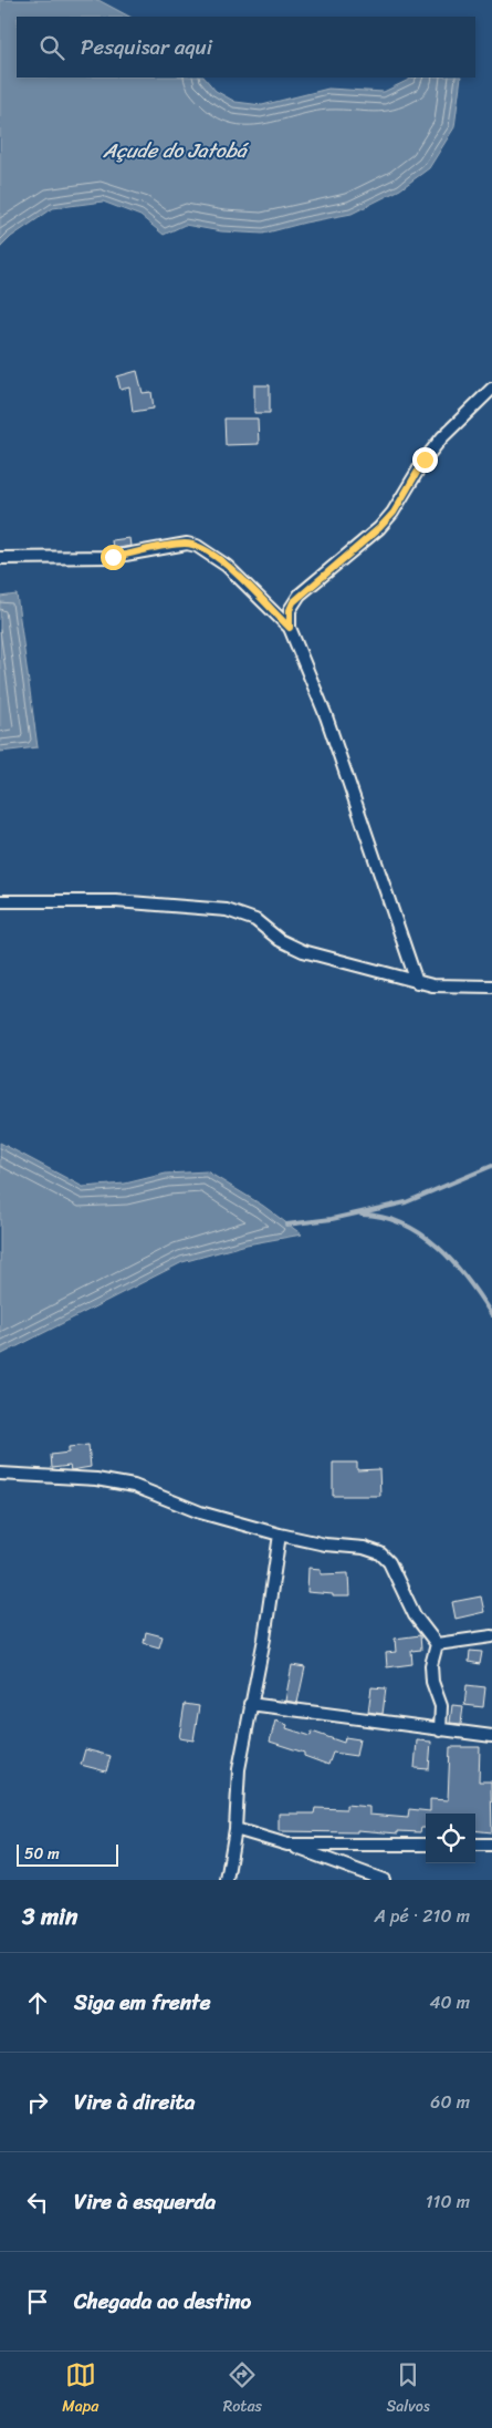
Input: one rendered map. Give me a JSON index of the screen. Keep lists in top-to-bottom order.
{
  "water": ["Açude do Jatobá"],
  "scale_bar": "50 m",
  "page": {
    "search": "Pesquisar aqui",
    "scale": "50 m",
    "heading": ["3 min", "A pé · 210 m"],
    "list": [
      ["Siga em frente", "40 m"],
      ["Vire à direita", "60 m"],
      ["Vire à esquerda", "110 m"],
      "Chegada ao destino"
    ],
    "nav": ["Mapa", "Rotas", "Salvos"]
  }
}
